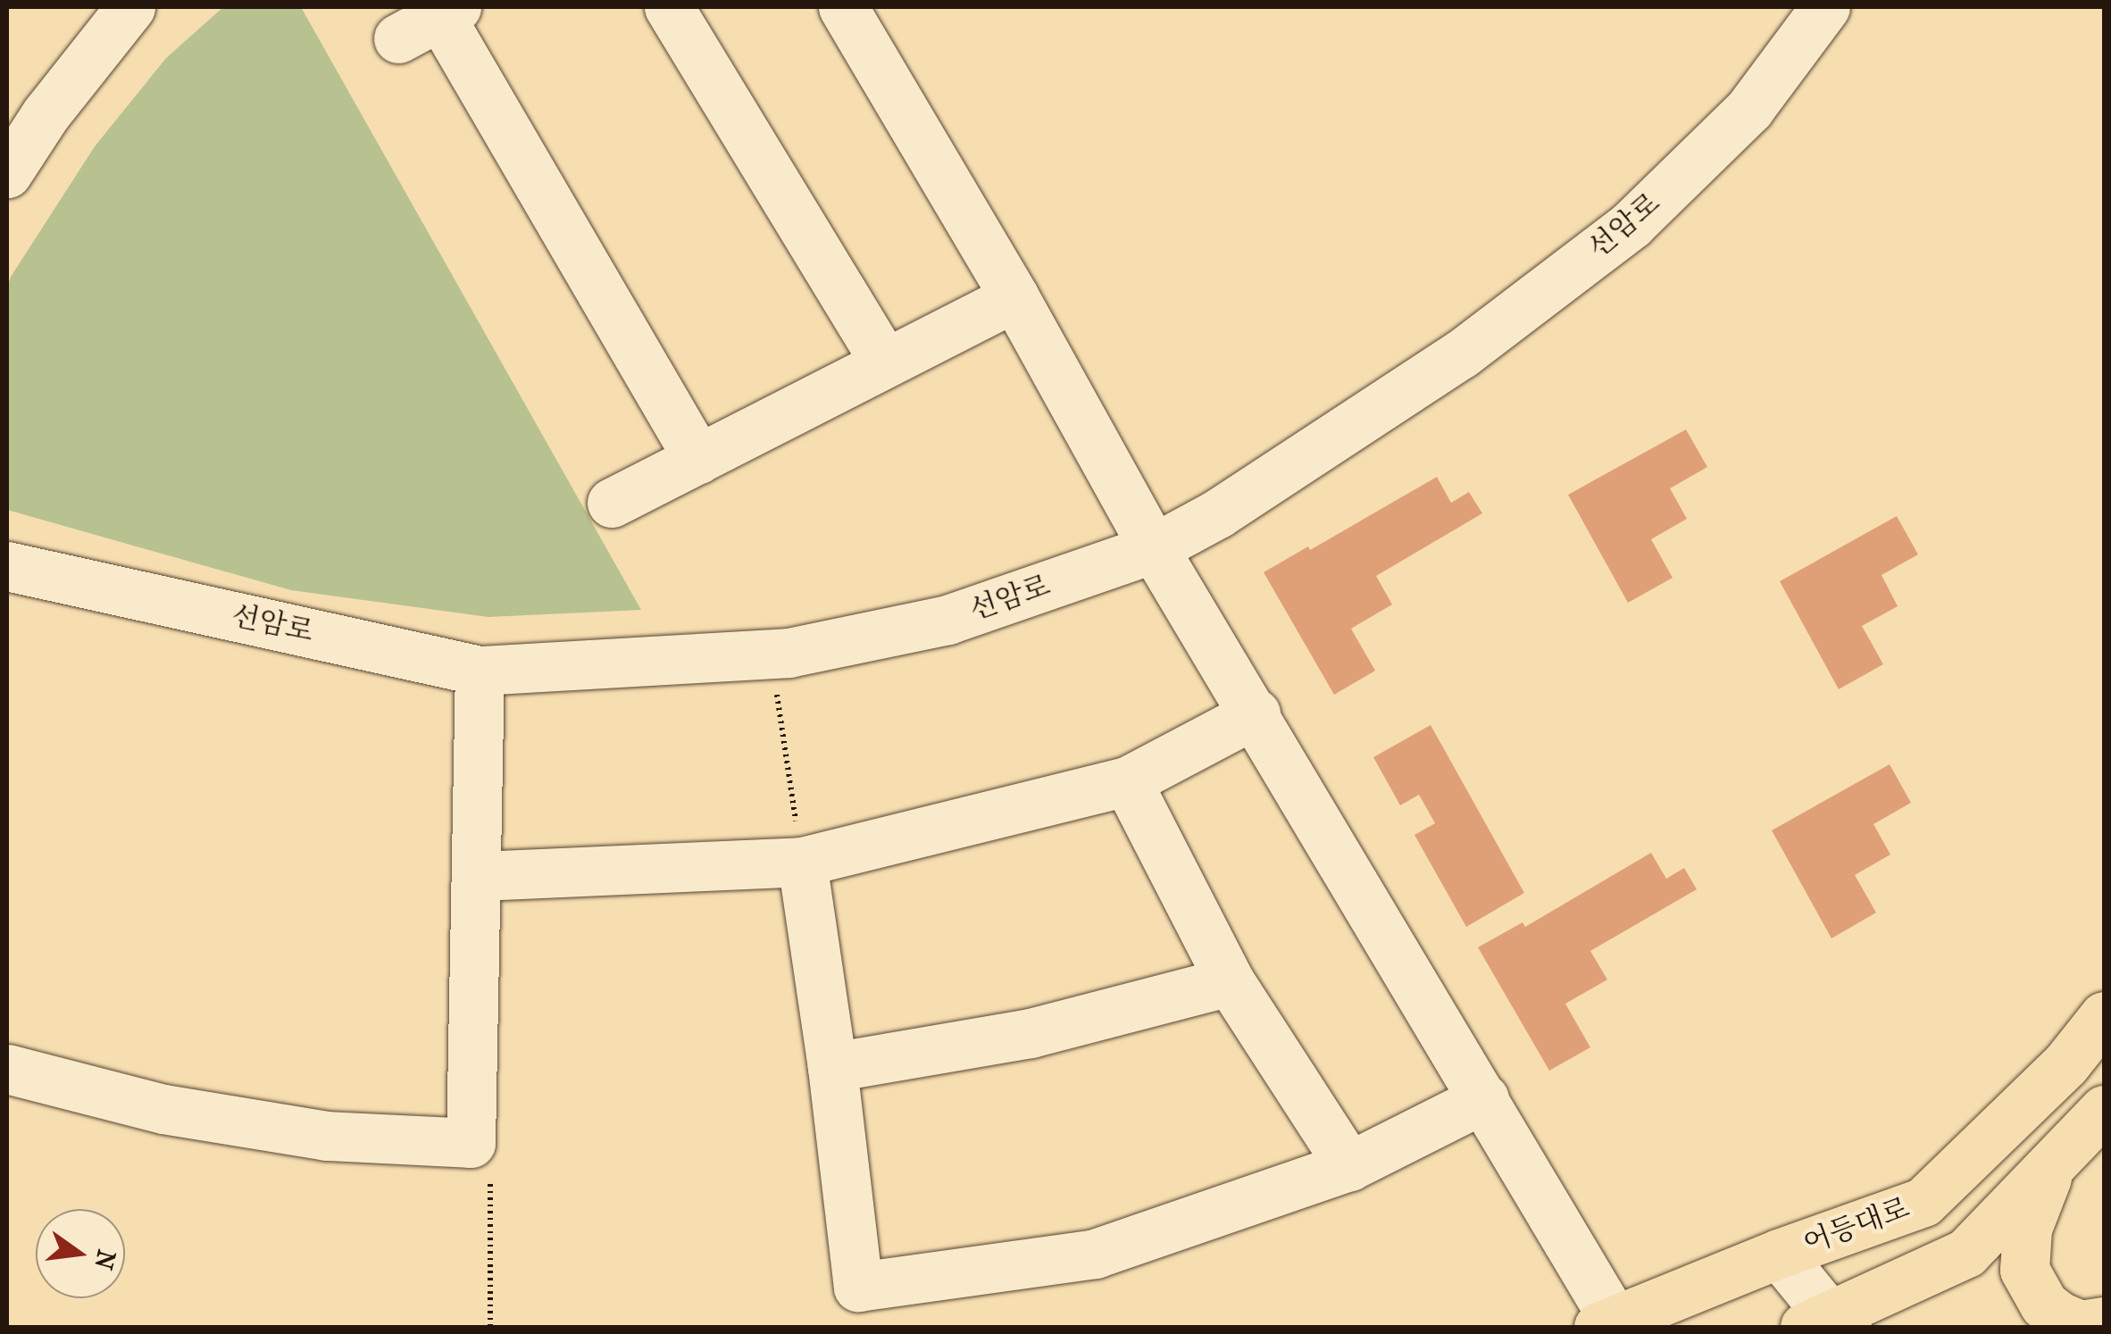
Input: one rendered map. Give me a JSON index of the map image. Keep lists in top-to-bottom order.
{
  "streets": {
    "main road": ["어등대로"],
    "street": ["선암로"]
  },
  "north": "right"
}
